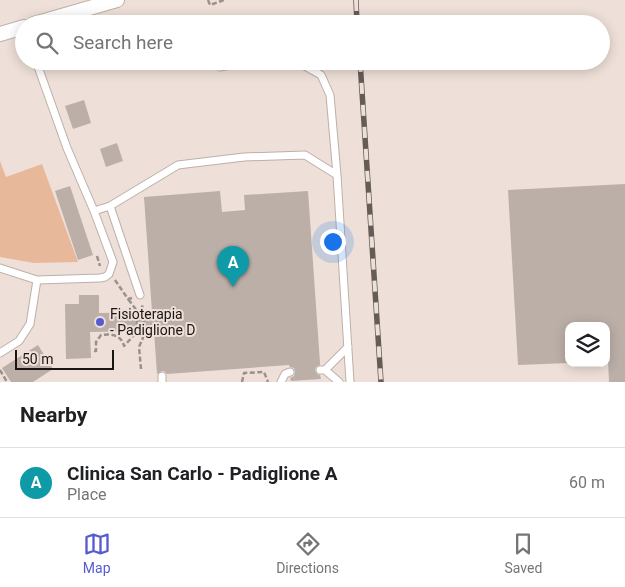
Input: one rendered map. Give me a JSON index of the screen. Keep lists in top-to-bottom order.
{
  "places": ["Fisioterapia - Padiglione D"],
  "scale_bar": "50 m",
  "page": {
    "search": "Search here",
    "pins": "A",
    "scale": "50 m",
    "heading": "Nearby",
    "list": [
      {
        "mark": "A",
        "name": "Clinica San Carlo - Padiglione A",
        "note": "Place",
        "value": "60 m"
      }
    ],
    "nav": ["Map", "Directions", "Saved"]
  }
}
